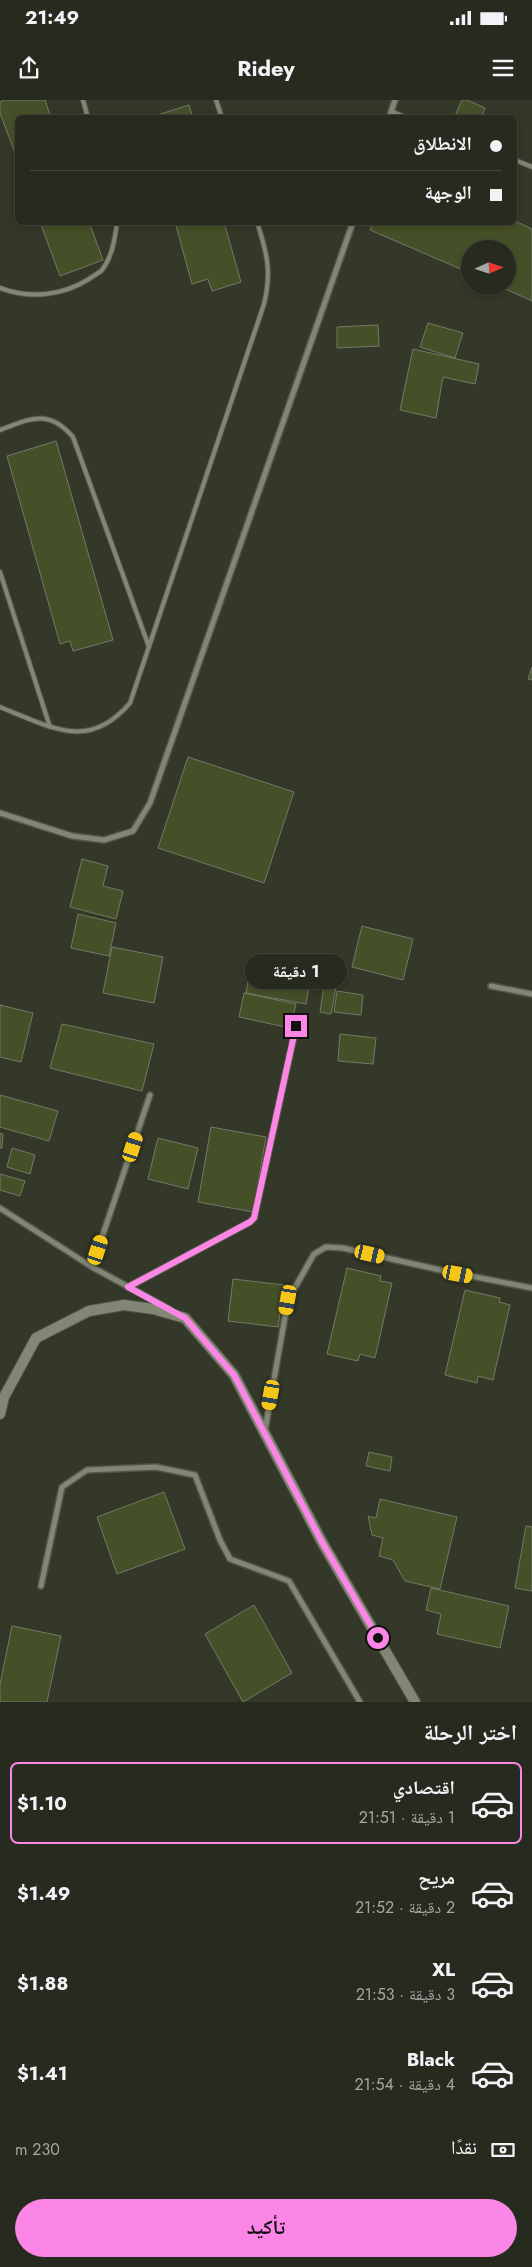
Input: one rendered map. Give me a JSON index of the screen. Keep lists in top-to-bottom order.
{
  "north": "right",
  "page": {
    "status": "21:49",
    "header": "Ridey",
    "banner": ["الانطلاق", "الوجهة"],
    "bubble": "1 دقيقة",
    "heading": "اختر الرحلة",
    "list": [
      {
        "name": "اقتصادي",
        "note": "1 دقيقة · 21:51",
        "value": "$1.10"
      },
      {
        "name": "مريح",
        "note": "2 دقيقة · 21:52",
        "value": "$1.49"
      },
      {
        "name": "XL",
        "note": "3 دقيقة · 21:53",
        "value": "$1.88"
      },
      {
        "name": "Black",
        "note": "4 دقيقة · 21:54",
        "value": "$1.41"
      }
    ],
    "pay": ["نقدًا", "230 m"],
    "buttons": "تأكيد"
  }
}
